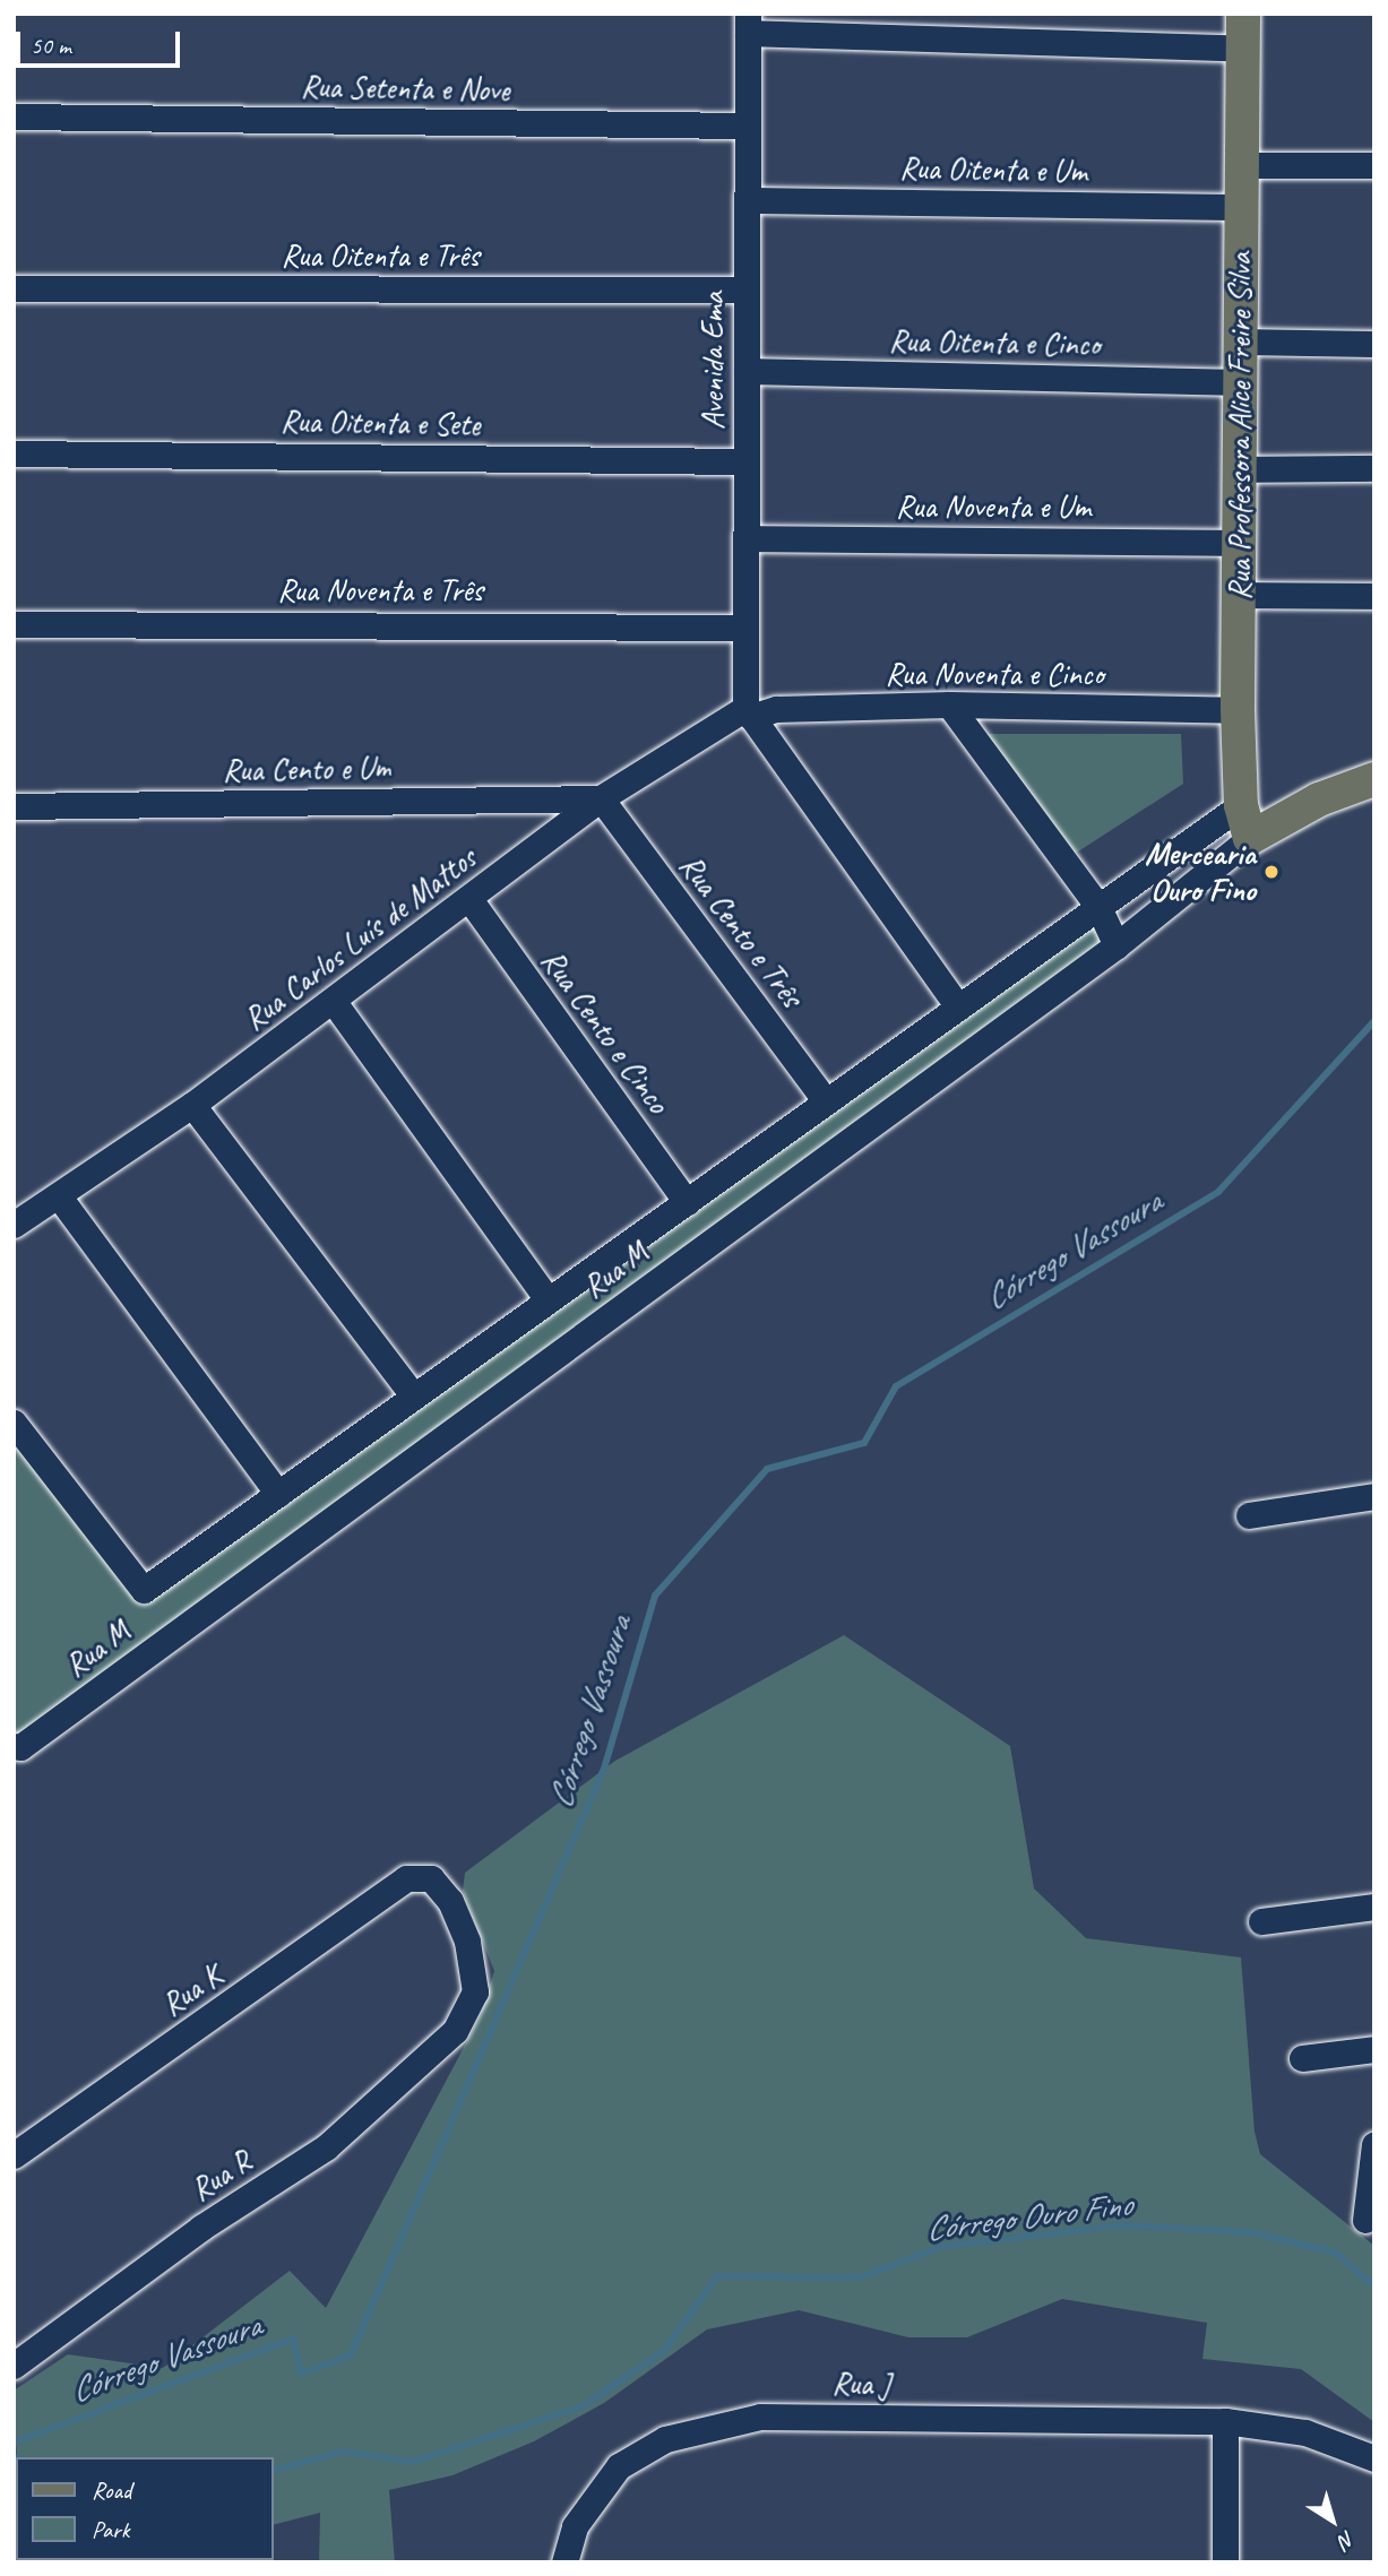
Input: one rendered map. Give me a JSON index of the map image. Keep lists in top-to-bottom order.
{
  "streets": {
    "main road": ["Rua Professora Alice Freire Silva"],
    "street": [
      "Rua Setenta e Nove",
      "Rua Oitenta e Um",
      "Rua Oitenta e Três",
      "Rua Oitenta e Cinco",
      "Avenida Ema",
      "Rua Oitenta e Sete",
      "Rua Noventa e Um",
      "Rua Noventa e Três",
      "Rua Noventa e Cinco",
      "Rua Cento e Um",
      "Rua Cento e Três",
      "Rua Carlos Luís de Mattos",
      "Rua Cento e Cinco",
      "Rua M",
      "Rua K",
      "Rua R",
      "Rua J"
    ]
  },
  "crossings": [
    ["Rua Setenta e Nove", "Avenida Ema"],
    ["Rua Oitenta e Um", "Avenida Ema"],
    ["Rua Oitenta e Um", "Rua Professora Alice Freire Silva"],
    ["Rua Oitenta e Três", "Avenida Ema"],
    ["Rua Oitenta e Cinco", "Avenida Ema"],
    ["Rua Oitenta e Cinco", "Rua Professora Alice Freire Silva"],
    ["Avenida Ema", "Rua Oitenta e Sete"],
    ["Avenida Ema", "Rua Noventa e Um"],
    ["Avenida Ema", "Rua Noventa e Três"],
    ["Avenida Ema", "Rua Noventa e Cinco"],
    ["Avenida Ema", "Rua Carlos Luís de Mattos"],
    ["Rua Professora Alice Freire Silva", "Rua Noventa e Um"],
    ["Rua Professora Alice Freire Silva", "Rua Noventa e Cinco"],
    ["Rua Professora Alice Freire Silva", "Rua M"],
    ["Rua Noventa e Cinco", "Rua Carlos Luís de Mattos"],
    ["Rua Cento e Um", "Rua Cento e Três"],
    ["Rua Cento e Um", "Rua Carlos Luís de Mattos"],
    ["Rua Cento e Três", "Rua Carlos Luís de Mattos"],
    ["Rua Cento e Três", "Rua M"],
    ["Rua Carlos Luís de Mattos", "Rua Cento e Cinco"],
    ["Rua Cento e Cinco", "Rua M"],
    ["Rua K", "Rua R"]
  ],
  "water": ["Córrego Vassoura", "Córrego Ouro Fino"],
  "places": ["Mercearia Ouro Fino"],
  "legend": ["Road", "Park"],
  "scale_bar": "50 m",
  "north": "bottom right"
}
